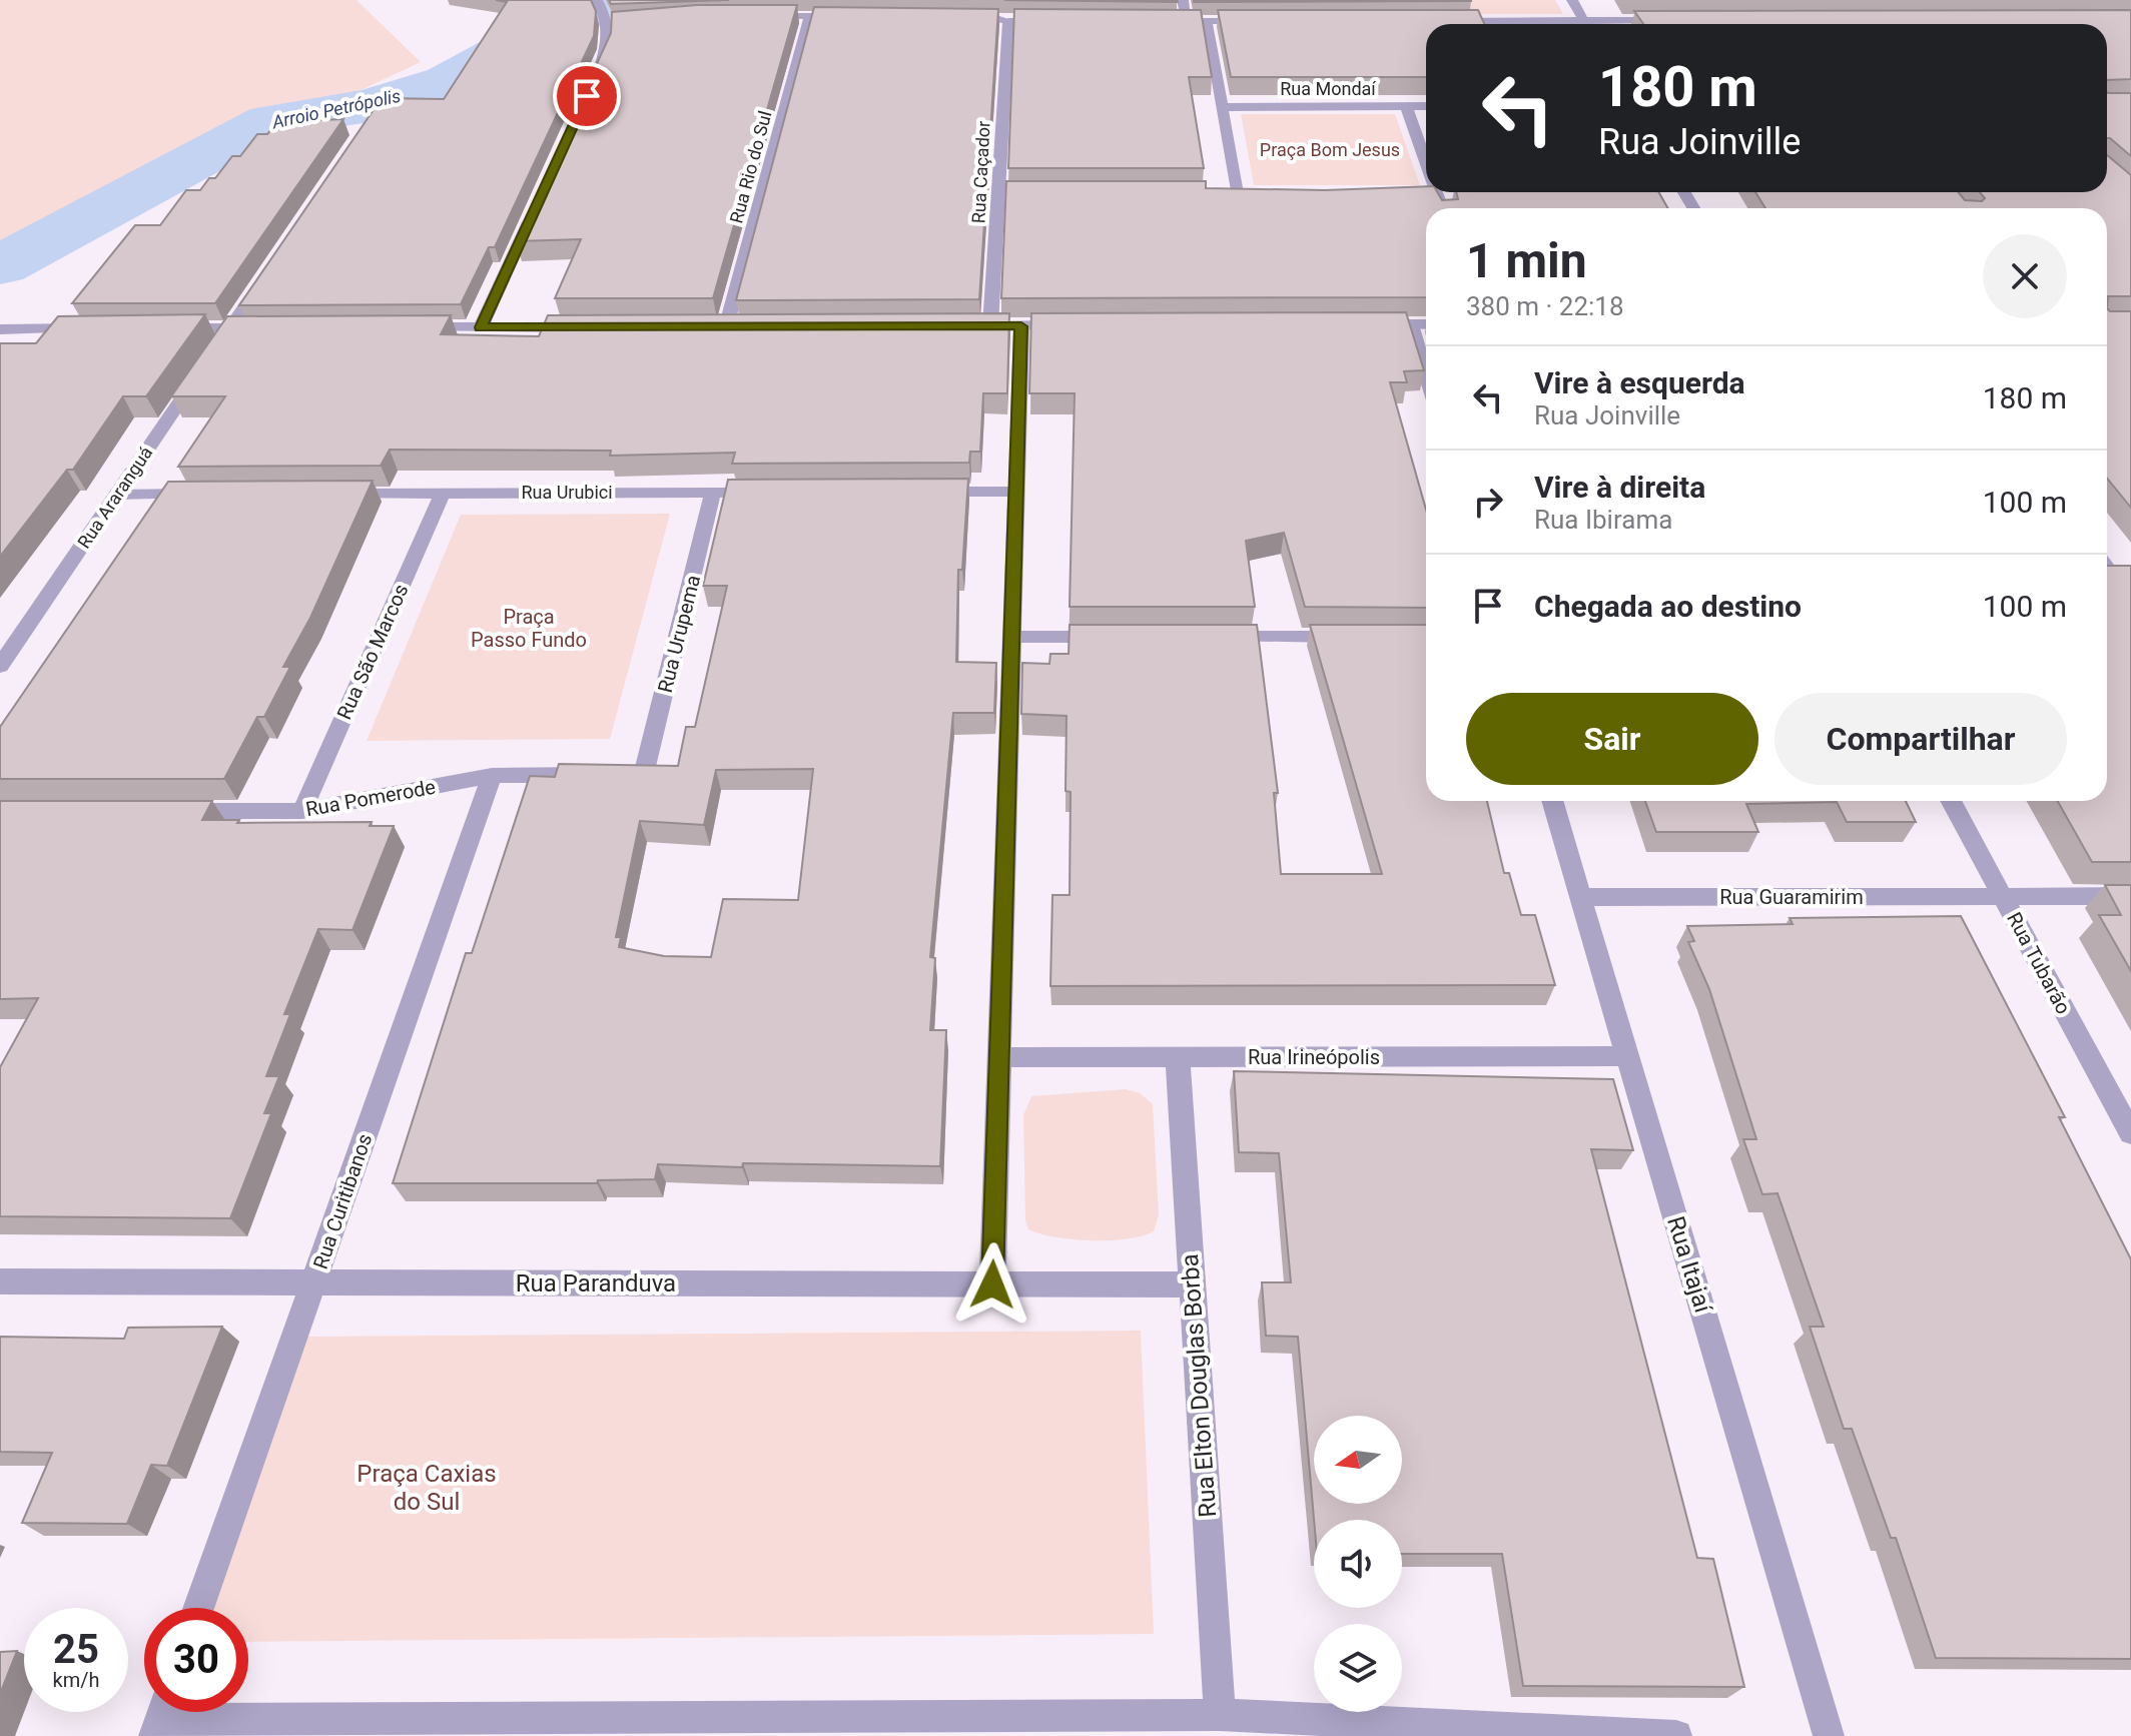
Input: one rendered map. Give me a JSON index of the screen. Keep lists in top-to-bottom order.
{
  "streets": {
    "street": [
      "Rua Mondaí",
      "Rua Rio do Sul",
      "Rua Caçador",
      "Rua Urubici",
      "Rua Araranguá",
      "Rua Urupema",
      "Rua São Marcos",
      "Rua Pomerode",
      "Rua Guaramirim",
      "Rua Tubarão",
      "Rua Irineópolis",
      "Rua Curitibanos",
      "Rua Itajaí",
      "Rua Paranduva",
      "Rua Elton Douglas Borba"
    ]
  },
  "crossings": [
    ["Rua Urubici", "Rua Urupema"],
    ["Rua Urubici", "Rua São Marcos"],
    ["Rua Urupema", "Rua Pomerode"],
    ["Rua São Marcos", "Rua Pomerode"],
    ["Rua Pomerode", "Rua Curitibanos"],
    ["Rua Guaramirim", "Rua Tubarão"],
    ["Rua Guaramirim", "Rua Itajaí"],
    ["Rua Irineópolis", "Rua Itajaí"],
    ["Rua Irineópolis", "Rua Elton Douglas Borba"],
    ["Rua Curitibanos", "Rua Paranduva"],
    ["Rua Paranduva", "Rua Elton Douglas Borba"]
  ],
  "water": ["Arroio Petrópolis"],
  "parks": ["Praça Bom Jesus", "Praça Passo Fundo", "Praça Caxias do Sul"],
  "north": "left",
  "page": {
    "turn": ["180 m", "Rua Joinville"],
    "heading": ["1 min", "380 m · 22:18"],
    "list": [
      {
        "name": "Vire à esquerda",
        "note": "Rua Joinville",
        "value": "180 m"
      },
      {
        "name": "Vire à direita",
        "note": "Rua Ibirama",
        "value": "100 m"
      },
      {
        "name": "Chegada ao destino",
        "value": "100 m"
      }
    ],
    "buttons": ["Sair", "Compartilhar"],
    "speed": "25 km/h",
    "limit": "30"
  }
}
